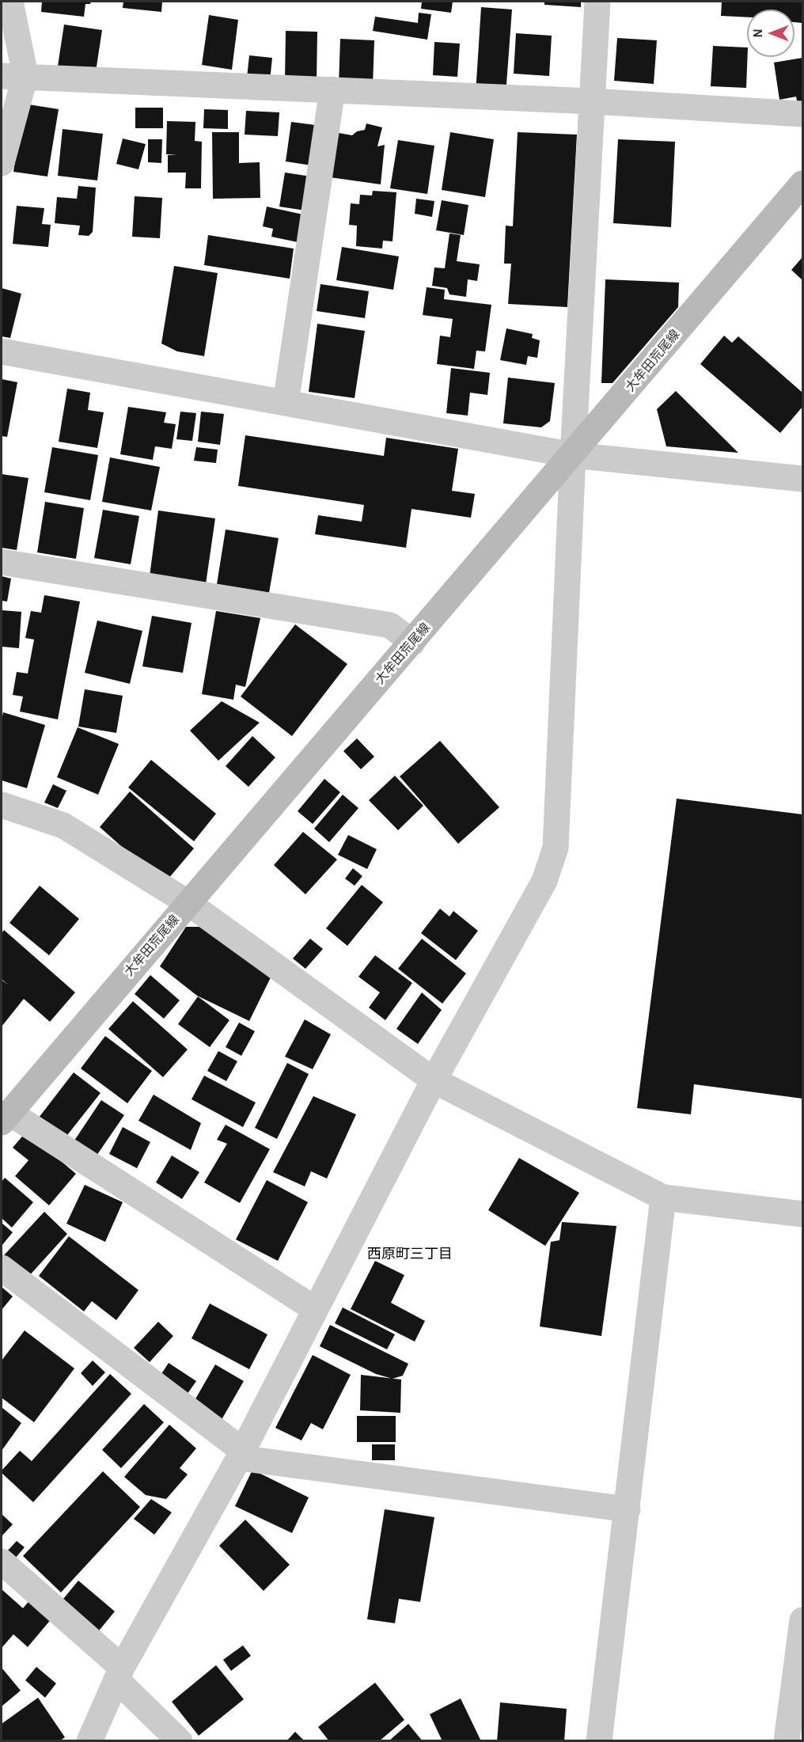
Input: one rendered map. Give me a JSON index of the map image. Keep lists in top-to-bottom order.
{
  "streets": {
    "main road": ["大牟田荒尾線"]
  },
  "districts": ["西原町三丁目"],
  "north": "left"
}
